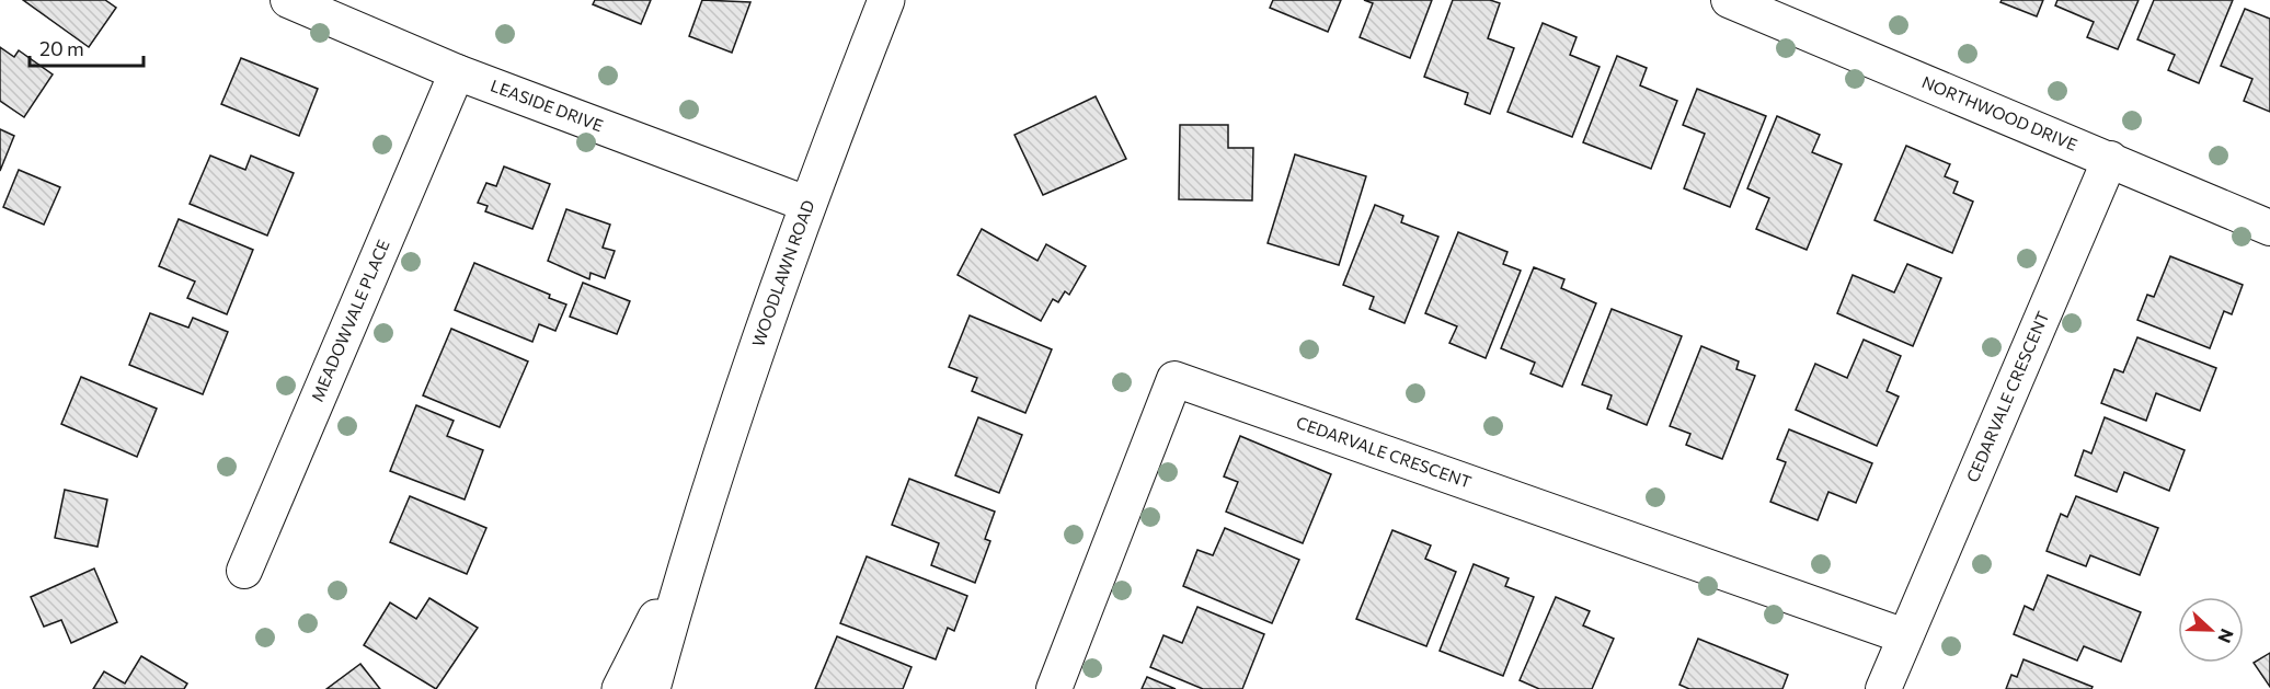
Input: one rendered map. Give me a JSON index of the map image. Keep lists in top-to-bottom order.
{
  "streets": {
    "main road": ["WOODLAWN ROAD"],
    "street": [
      "LEASIDE DRIVE",
      "NORTHWOOD DRIVE",
      "MEADOWVALE PLACE",
      "CEDARVALE CRESCENT"
    ]
  },
  "crossings": [
    ["LEASIDE DRIVE", "WOODLAWN ROAD"],
    ["LEASIDE DRIVE", "MEADOWVALE PLACE"],
    ["NORTHWOOD DRIVE", "CEDARVALE CRESCENT"]
  ],
  "scale_bar": "20 m",
  "north": "right"
}
